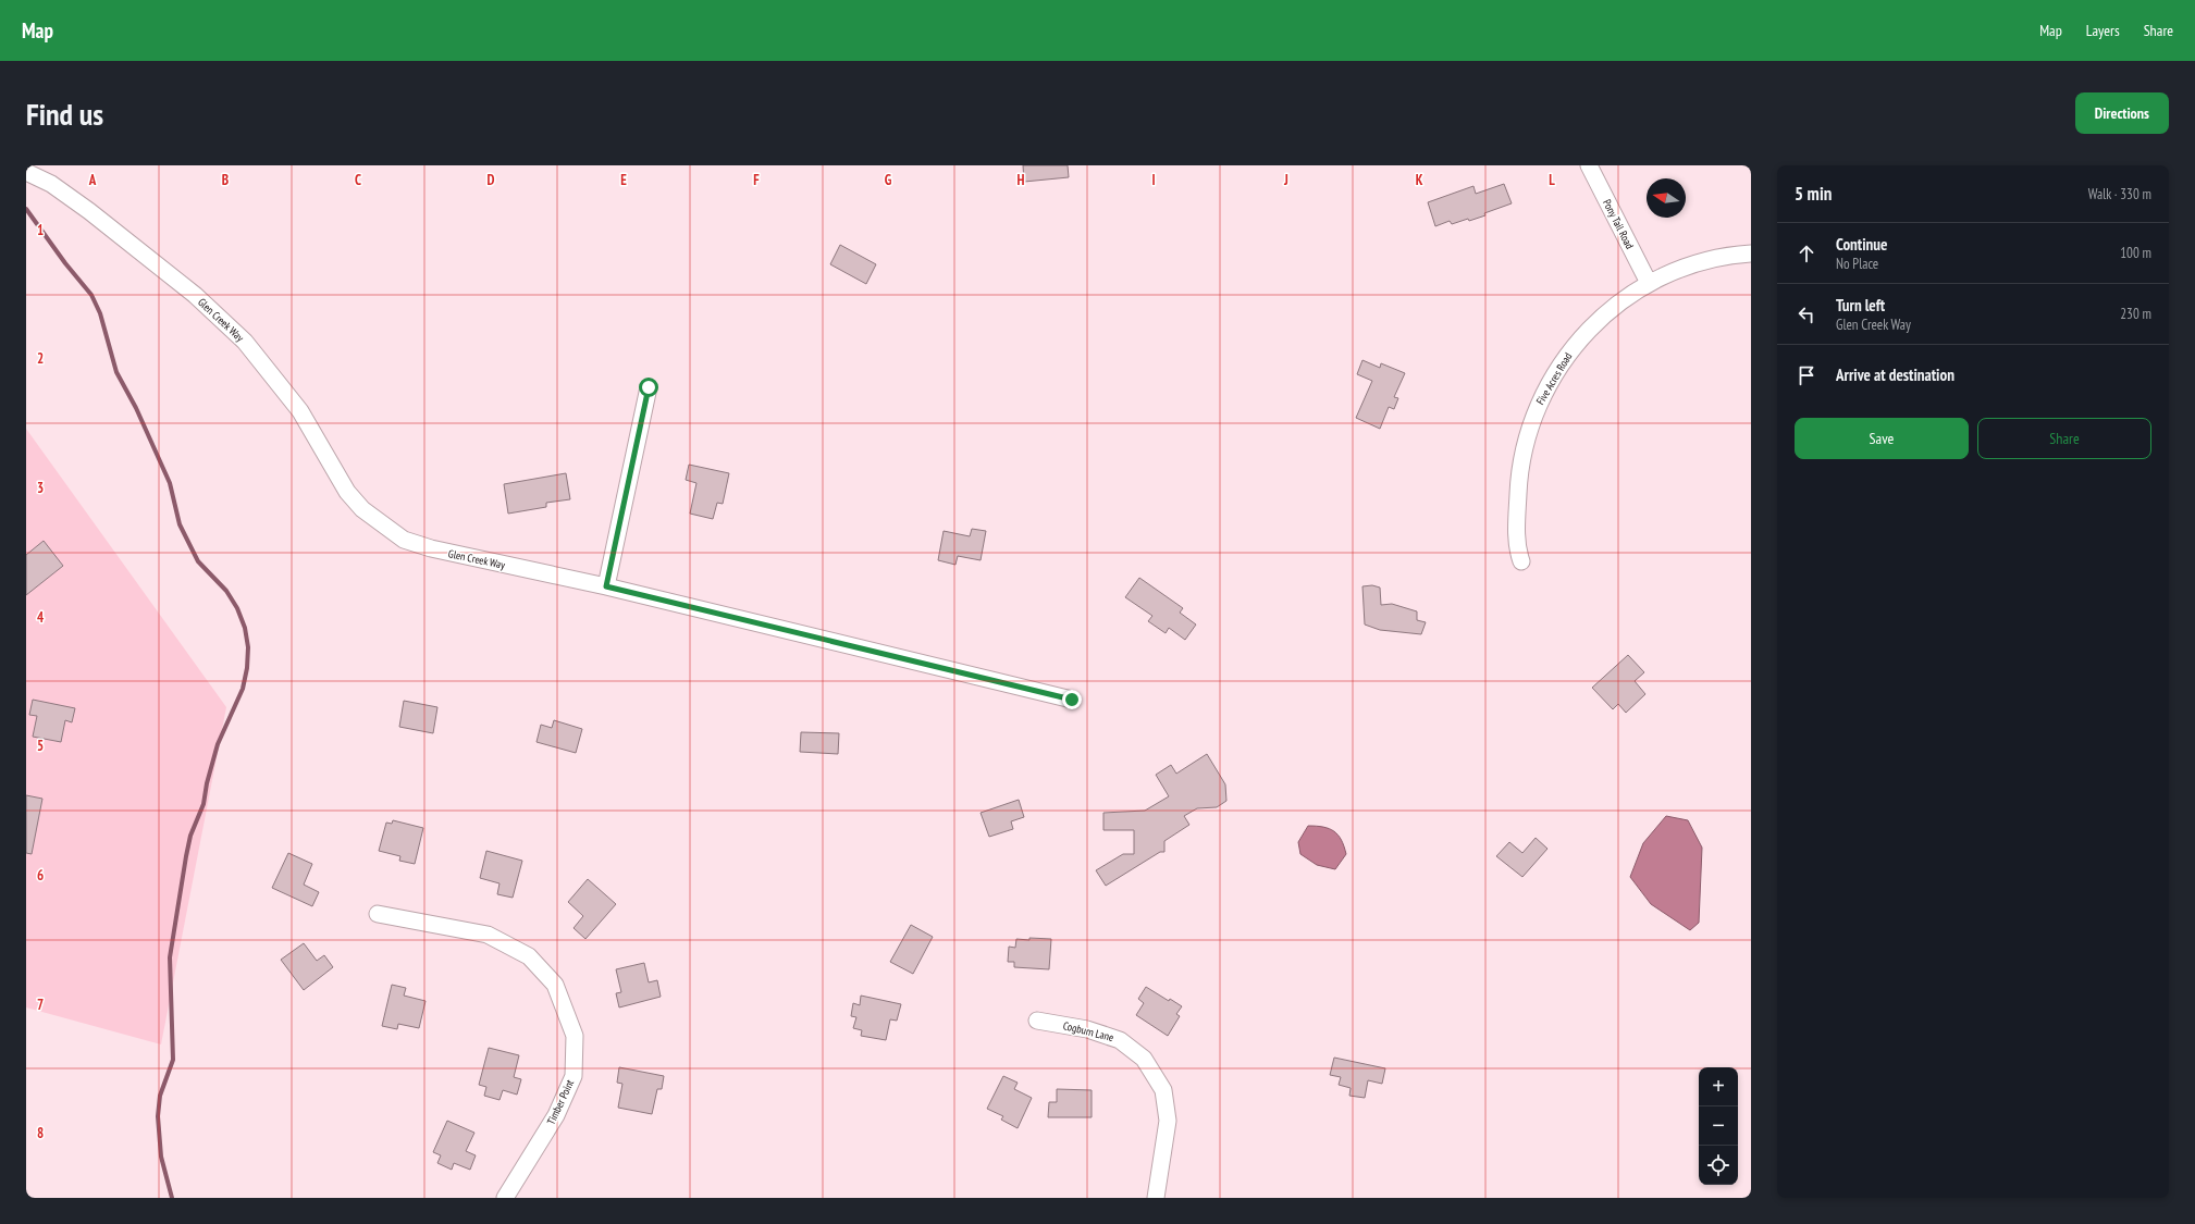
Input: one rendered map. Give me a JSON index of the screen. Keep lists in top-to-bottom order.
{
  "streets": {
    "street": [
      "Pony Tail Road",
      "Glen Creek Way",
      "Five Acres Road",
      "Cogburn Lane",
      "Timber Point"
    ]
  },
  "crossings": [
    ["Pony Tail Road", "Five Acres Road"]
  ],
  "north": "left",
  "page": {
    "header": "Map",
    "nav": ["Map", "Layers", "Share"],
    "buttons": [
      "Directions",
      ["Save", "Share"]
    ],
    "title": "Find us",
    "heading": ["5 min", "Walk · 330 m"],
    "list": [
      ["Continue", "No Place", "100 m"],
      ["Turn left", "Glen Creek Way", "230 m"],
      "Arrive at destination"
    ],
    "map_buttons": ["+", "−"]
  },
  "grid": {
    "columns": [
      "A",
      "B",
      "C",
      "D",
      "E",
      "F",
      "G",
      "H",
      "I",
      "J",
      "K",
      "L"
    ],
    "rows": [
      "1",
      "2",
      "3",
      "4",
      "5",
      "6",
      "7",
      "8"
    ]
  }
}
